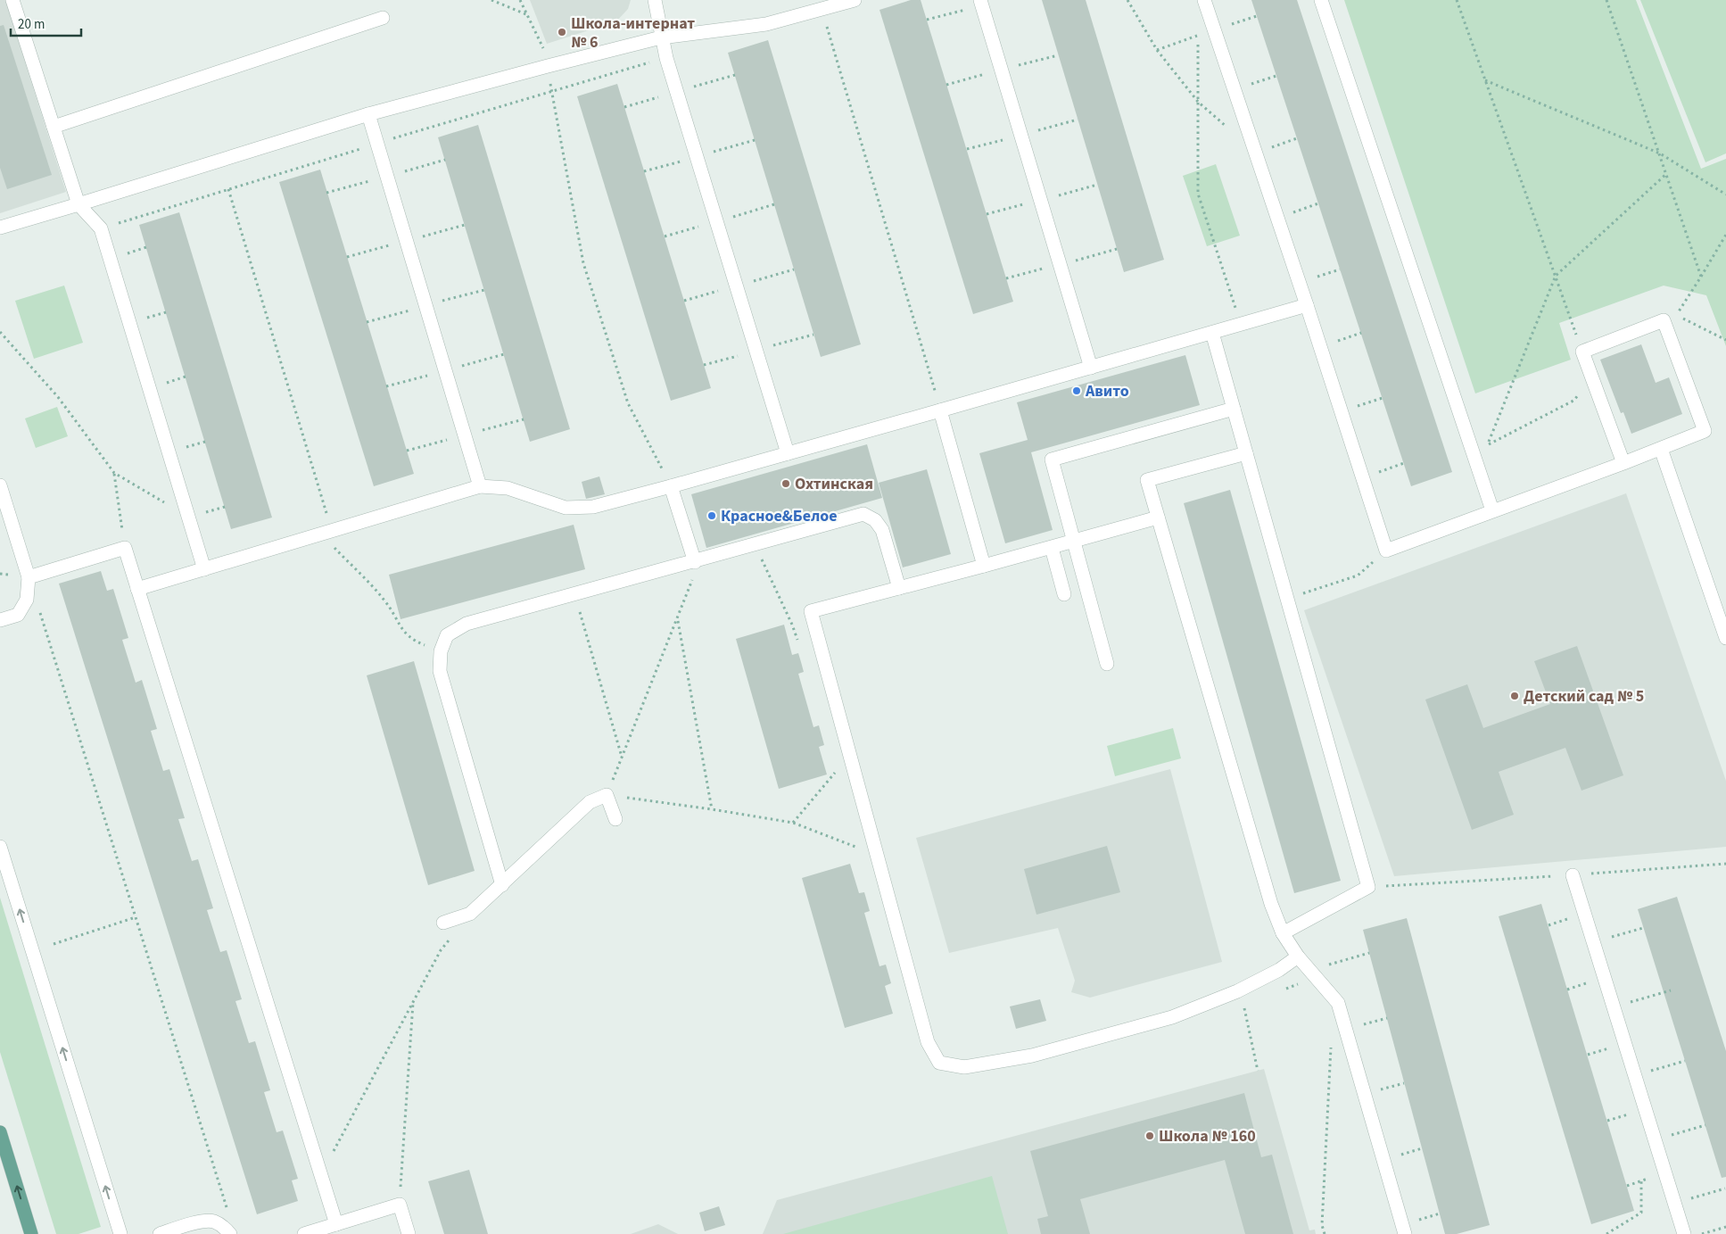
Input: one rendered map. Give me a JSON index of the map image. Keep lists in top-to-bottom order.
{
  "places": [
    "Школа-интернат № 6",
    "Авито",
    "Охтинская",
    "Красное&Белое",
    "Детский сад № 5",
    "Школа № 160"
  ],
  "scale_bar": "20 m"
}
